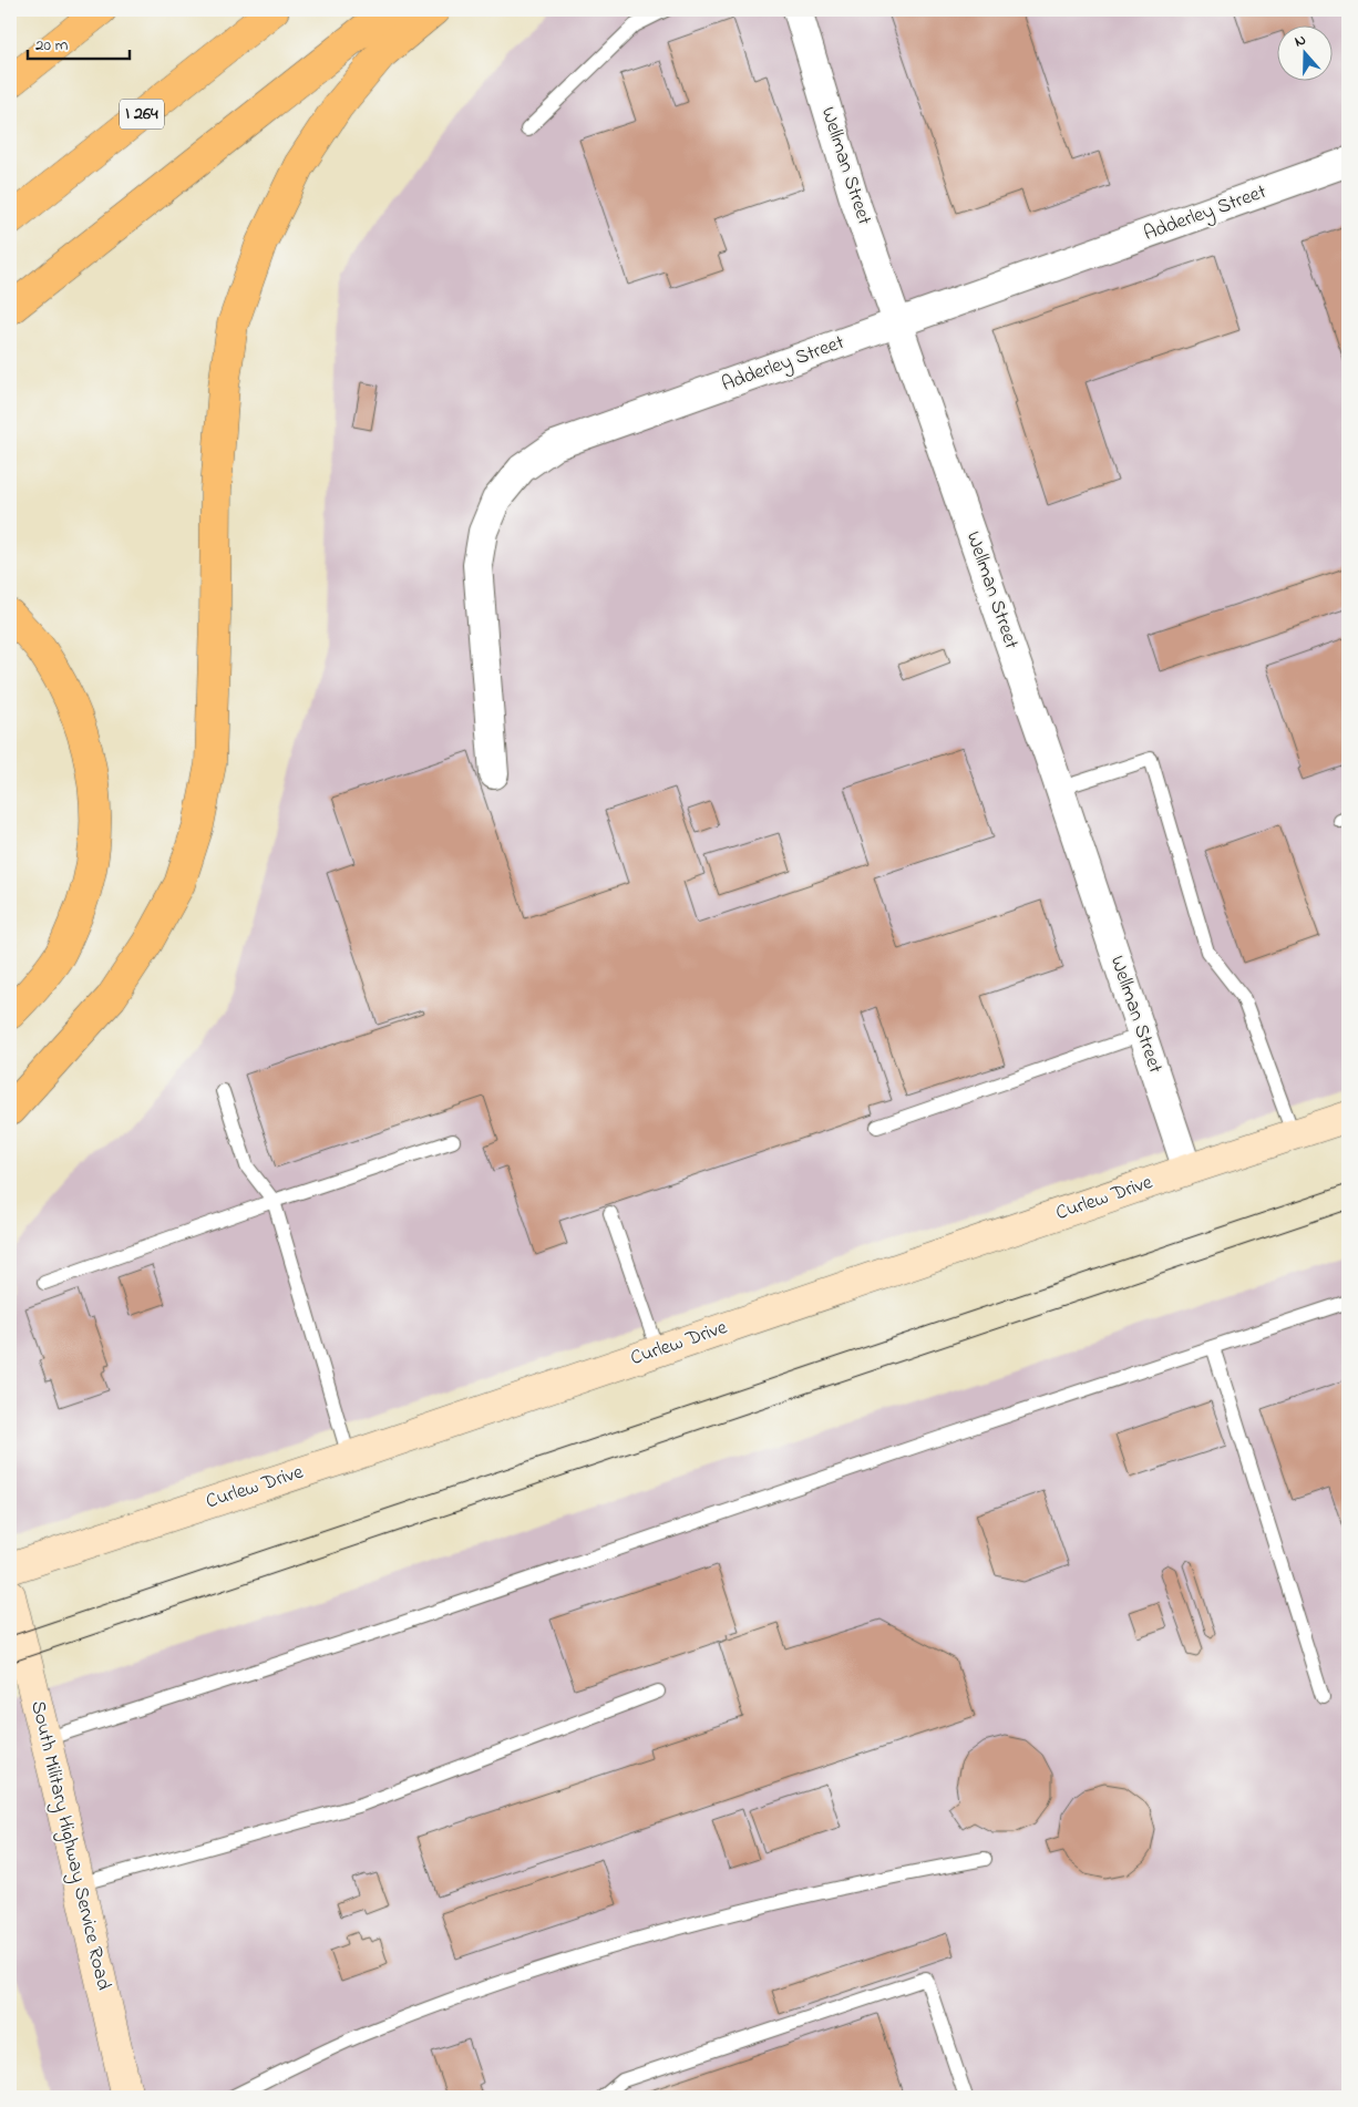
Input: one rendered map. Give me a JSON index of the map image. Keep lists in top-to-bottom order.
{
  "streets": {
    "highway": ["I 264"],
    "street": [
      "Wellman Street",
      "Adderley Street",
      "Curlew Drive",
      "South Military Highway Service Road"
    ]
  },
  "crossings": [
    ["Wellman Street", "Adderley Street"],
    ["Wellman Street", "Curlew Drive"]
  ],
  "scale_bar": "20 m",
  "north": "top"
}
